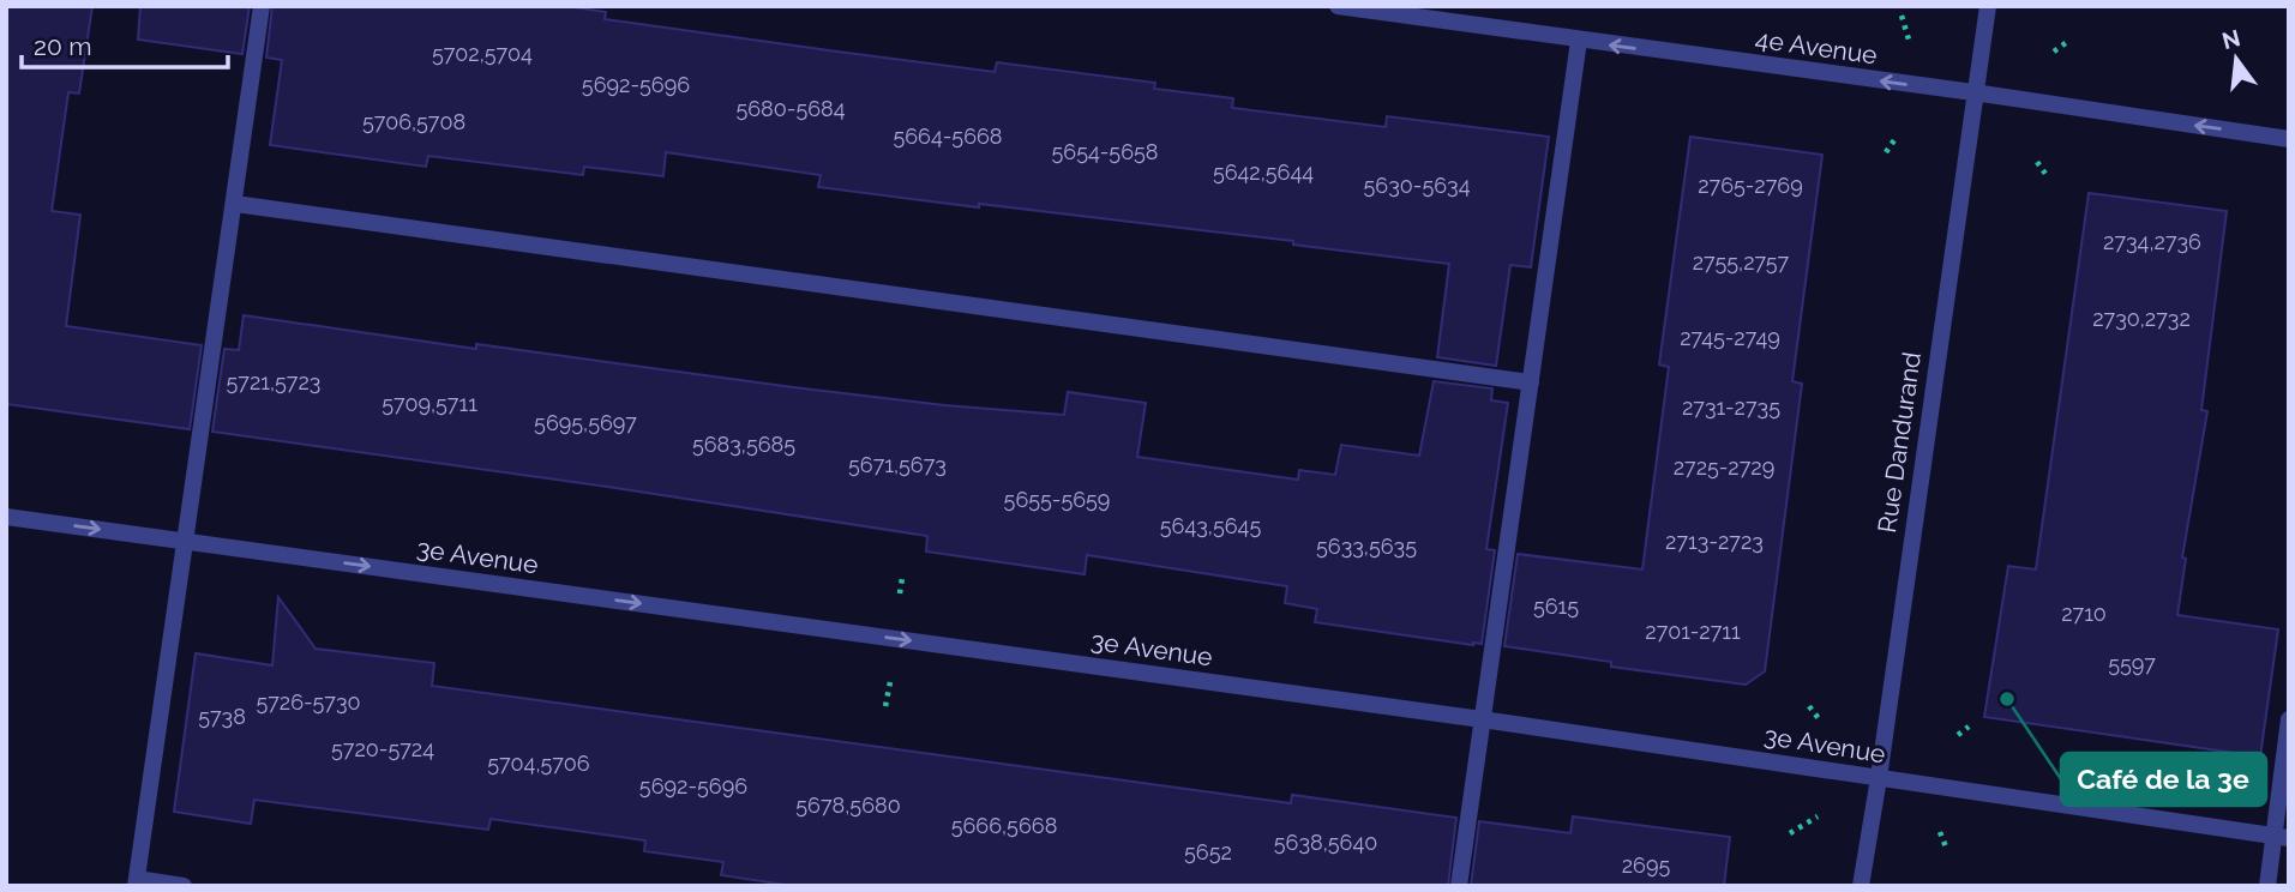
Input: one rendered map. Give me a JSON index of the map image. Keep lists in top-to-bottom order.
{
  "streets": {
    "street": ["4e Avenue", "Rue Dandurand", "3e Avenue"]
  },
  "crossings": [
    ["4e Avenue", "Rue Dandurand"],
    ["Rue Dandurand", "3e Avenue"]
  ],
  "one_way": ["4e Avenue", "3e Avenue"],
  "places": ["Café de la 3e"],
  "house_numbers": [
    "5702,5704",
    "5692-5696",
    "5680-5684",
    "5706,5708",
    "5664-5668",
    "5654-5658",
    "5642,5644",
    "5630-5634",
    "2765-2769",
    "2734,2736",
    "2755,2757",
    "2730,2732",
    "2745-2749",
    "5721,5723",
    "5709,5711",
    "2731-2735",
    "5695,5697",
    "5683,5685",
    "5671,5673",
    "2725-2729",
    "5655-5659",
    "5643,5645",
    "2713-2723",
    "5633,5635",
    "5615",
    "2710",
    "2701-2711",
    "5597",
    "5726-5730",
    "5738",
    "5720-5724",
    "5704,5706",
    "5692-5696",
    "5678,5680",
    "5666,5668",
    "5638,5640",
    "5652",
    "2695"
  ],
  "scale_bar": "20 m",
  "north": "top"
}
